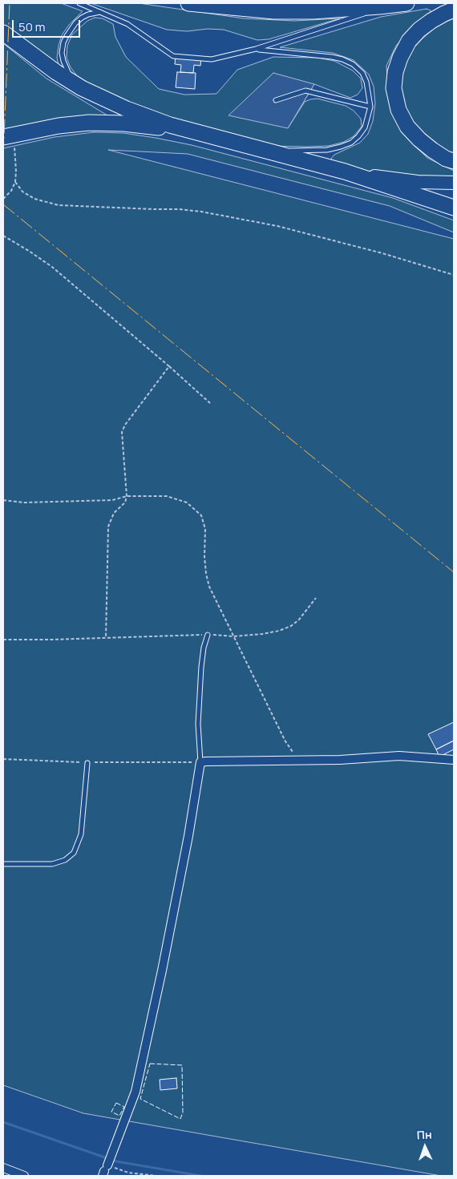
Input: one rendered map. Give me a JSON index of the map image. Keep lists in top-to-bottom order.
{
  "scale_bar": "50 m",
  "north": "top"
}
